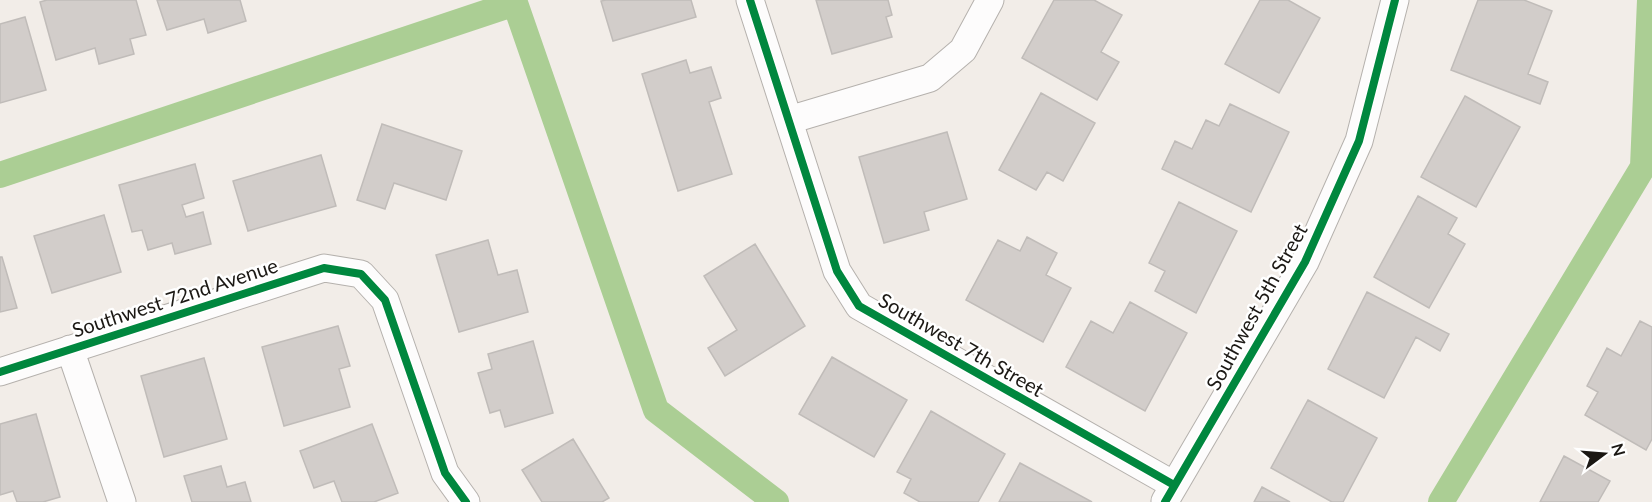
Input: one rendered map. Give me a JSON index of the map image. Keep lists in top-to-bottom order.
{
  "streets": {
    "street": ["Southwest 72nd Avenue", "Southwest 5th Street", "Southwest 7th Street"]
  },
  "crossings": [
    ["Southwest 5th Street", "Southwest 7th Street"]
  ],
  "north": "right"
}
